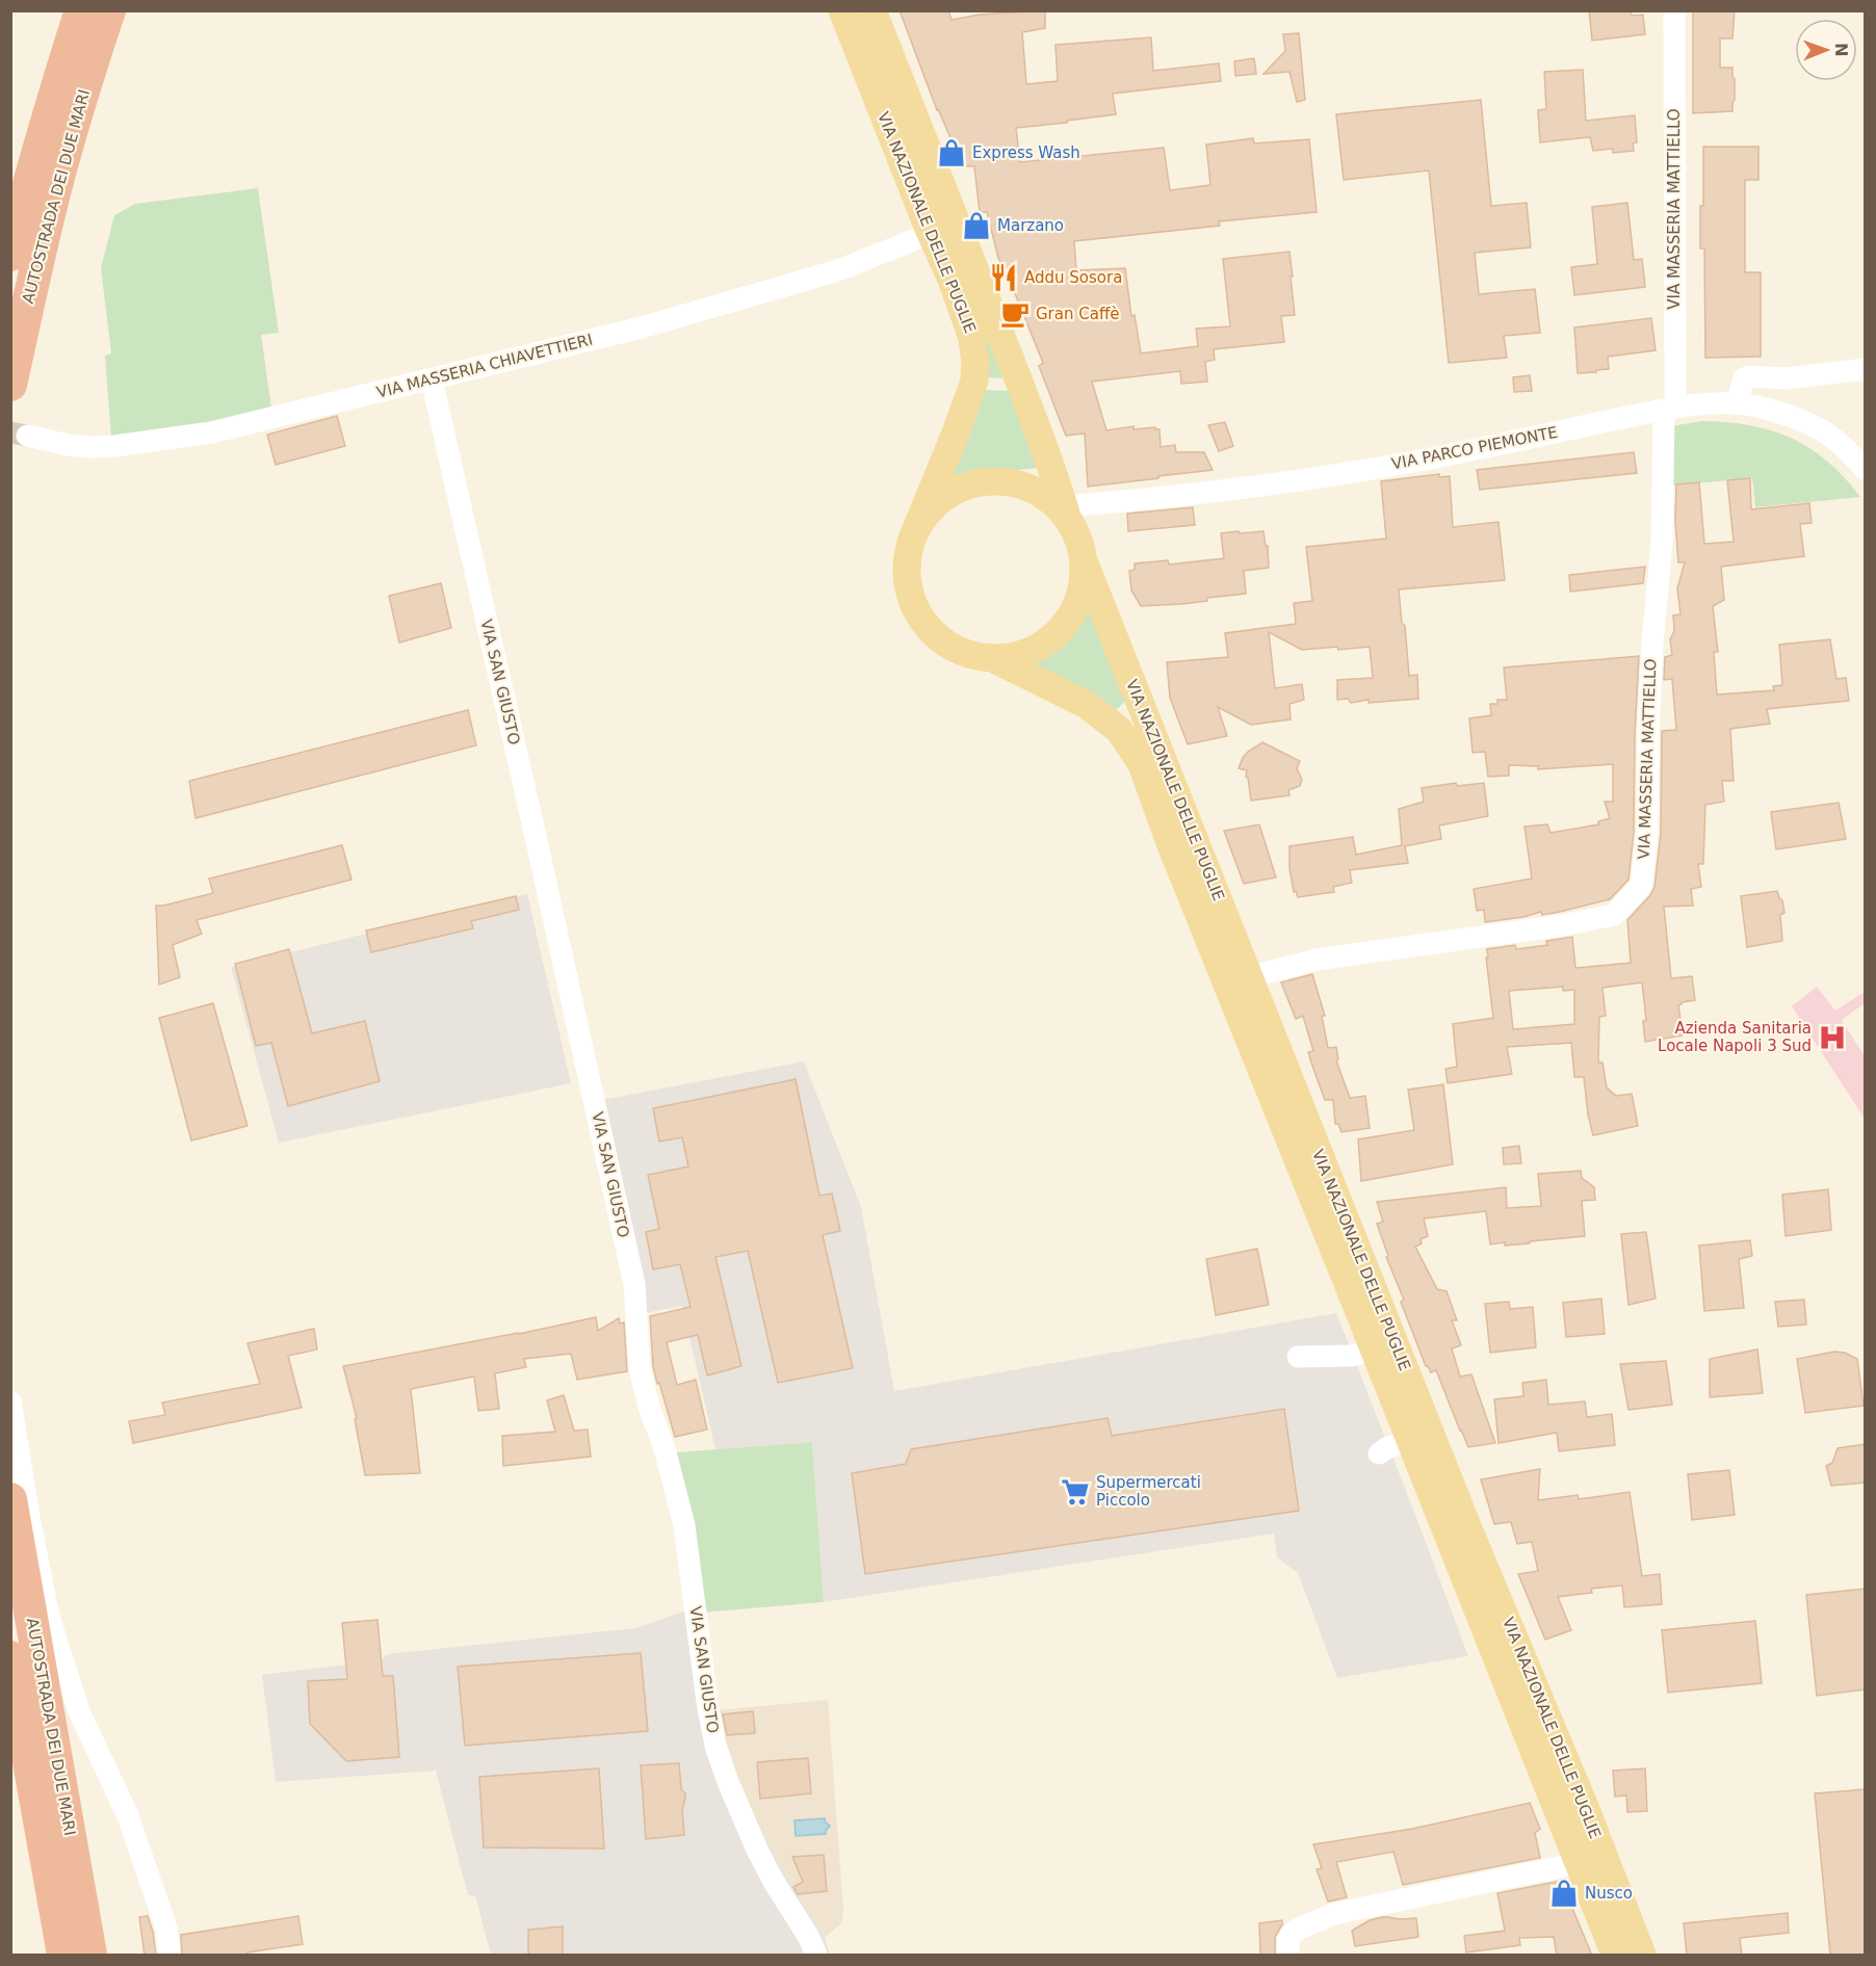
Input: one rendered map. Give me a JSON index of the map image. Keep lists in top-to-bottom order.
{
  "streets": {
    "highway": ["AUTOSTRADA DEI DUE MARI"],
    "main road": ["VIA NAZIONALE DELLE PUGLIE"],
    "street": [
      "VIA MASSERIA MATTIELLO",
      "VIA MASSERIA CHIAVETTIERI",
      "VIA PARCO PIEMONTE",
      "VIA SAN GIUSTO"
    ]
  },
  "crossings": [
    ["VIA MASSERIA MATTIELLO", "VIA NAZIONALE DELLE PUGLIE"],
    ["VIA MASSERIA MATTIELLO", "VIA PARCO PIEMONTE"],
    ["VIA NAZIONALE DELLE PUGLIE", "VIA MASSERIA CHIAVETTIERI"],
    ["VIA NAZIONALE DELLE PUGLIE", "VIA PARCO PIEMONTE"],
    ["VIA MASSERIA CHIAVETTIERI", "VIA SAN GIUSTO"]
  ],
  "places": {
    "shop": ["Express Wash", "Marzano", "Nusco"],
    "restaurant": ["Addu Sosora"],
    "cafe": ["Gran Caffè"],
    "hospital": ["Azienda Sanitaria Locale Napoli 3 Sud"],
    "supermarket": ["Supermercati Piccolo"]
  },
  "north": "right"
}
